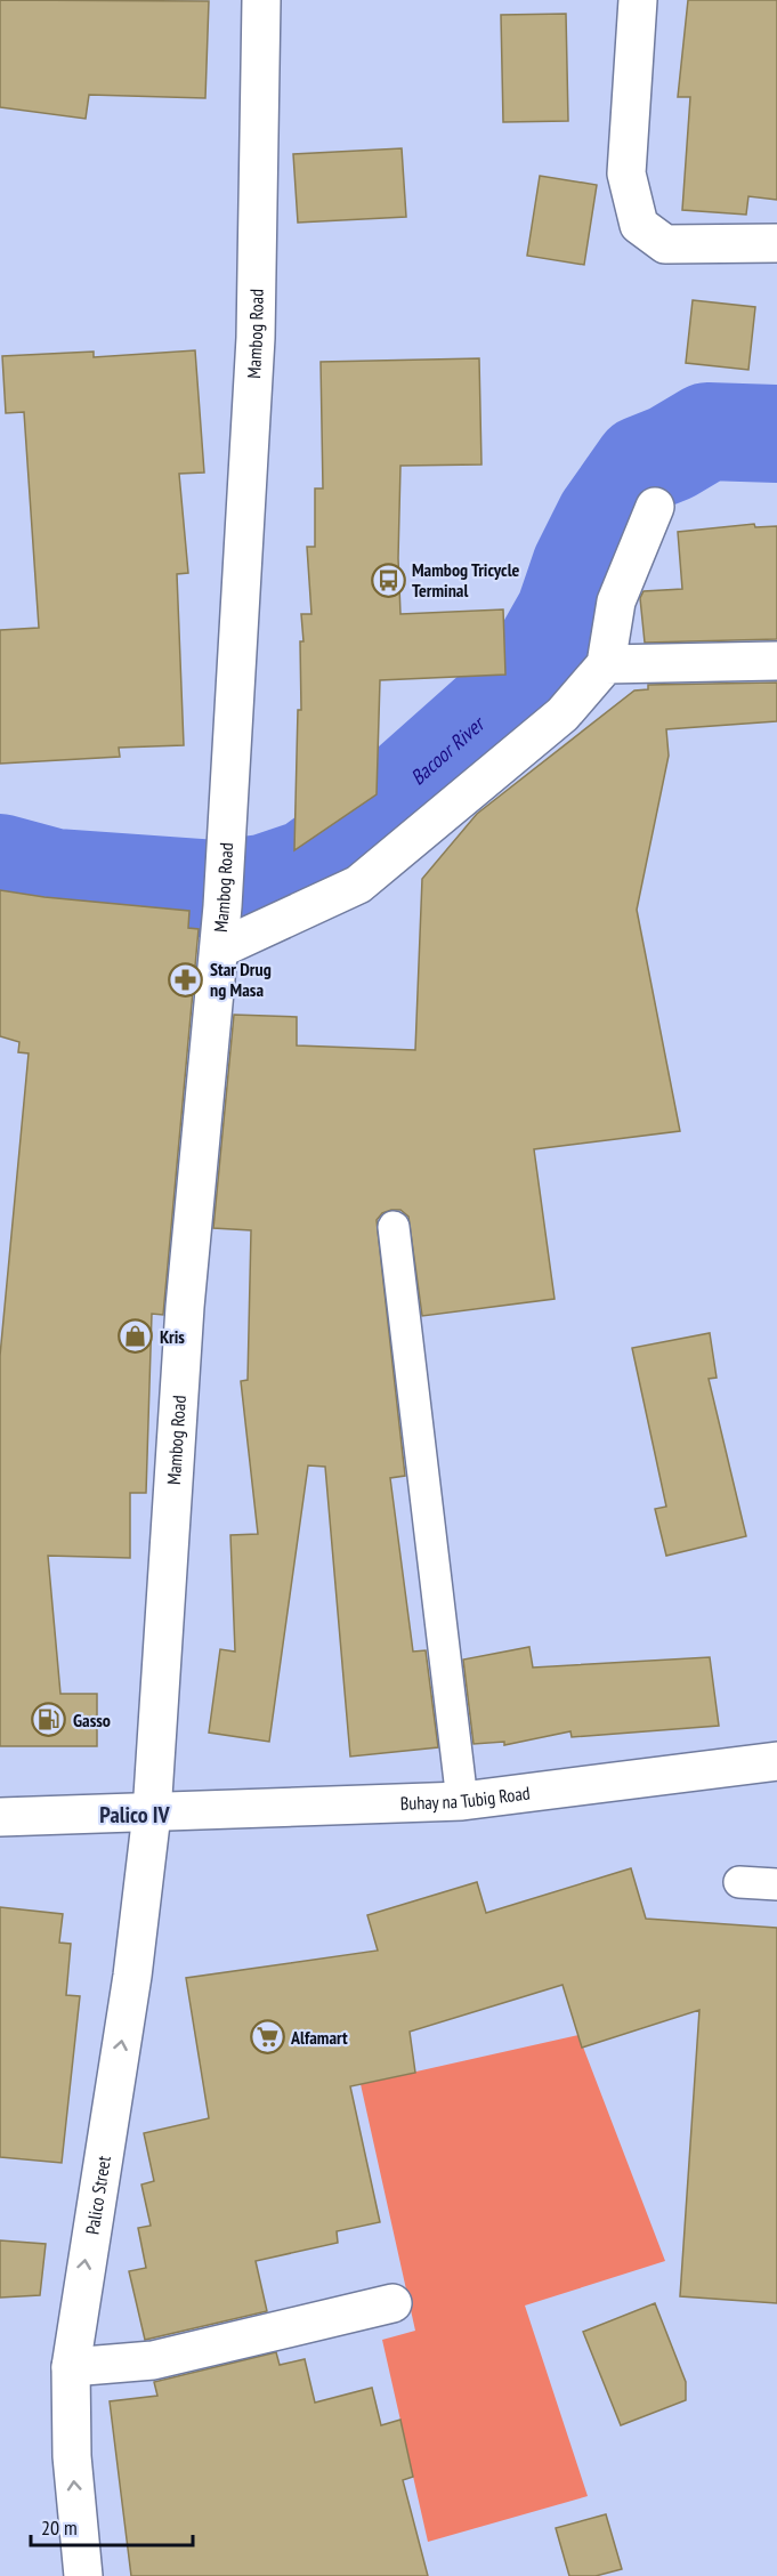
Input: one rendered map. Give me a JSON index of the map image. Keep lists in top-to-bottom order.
{
  "streets": {
    "main road": ["Mambog Road", "Buhay na Tubig Road", "Palico Street"]
  },
  "crossings": [
    ["Mambog Road", "Buhay na Tubig Road"],
    ["Mambog Road", "Palico Street"],
    ["Buhay na Tubig Road", "Palico Street"]
  ],
  "one_way": ["Palico Street"],
  "districts": ["Palico IV"],
  "water": ["Bacoor River"],
  "places": {
    "bus stop": ["Mambog Tricycle Terminal"],
    "pharmacy": ["Star Drug ng Masa"],
    "shop": ["Kris"],
    "fuel station": ["Gasso"],
    "supermarket": ["Alfamart"]
  },
  "scale_bar": "20 m"
}
